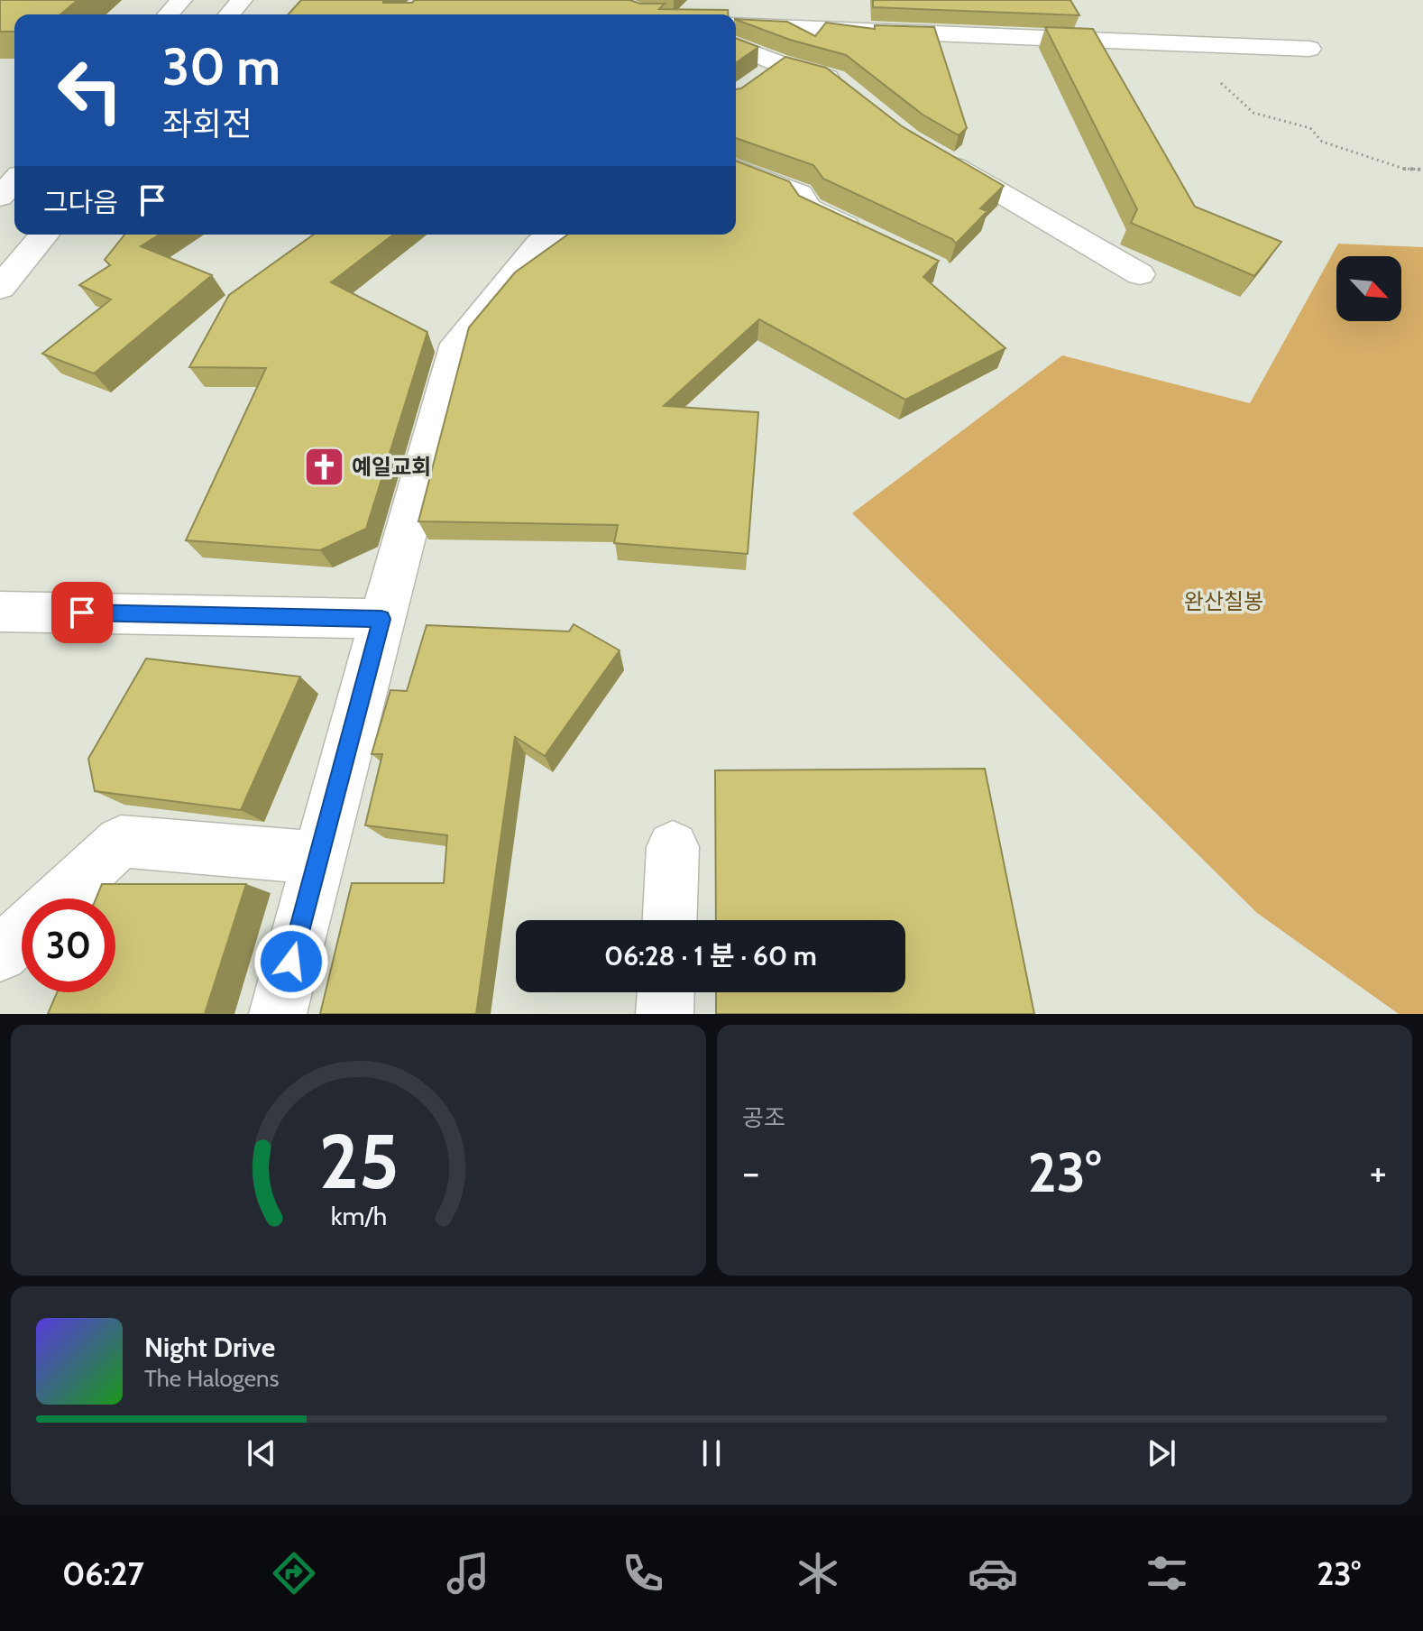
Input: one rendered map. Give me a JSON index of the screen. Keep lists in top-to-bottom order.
{
  "parks": ["완산칠봉"],
  "places": {
    "church": ["예일교회"]
  },
  "north": "bottom right",
  "page": {
    "turn": ["30 m", "좌회전"],
    "then": "그다음",
    "limit": "30",
    "trip": "06:28 · 1 분 · 60 m",
    "tile": "공조",
    "heat": ["−", "23°", "+"],
    "song": ["Night Drive", "The Halogens"],
    "tabs": ["06:27", "23°"],
    "gauge": ["25", "km/h"]
  }
}
